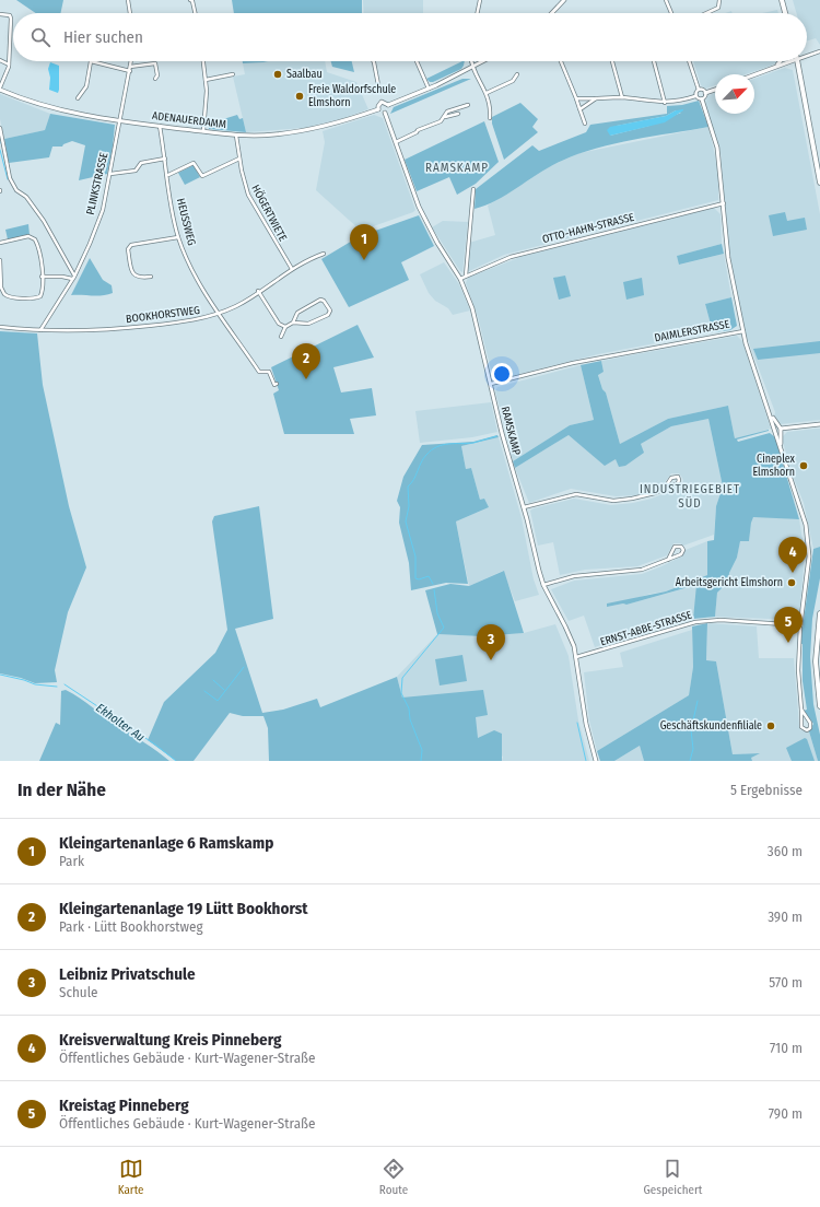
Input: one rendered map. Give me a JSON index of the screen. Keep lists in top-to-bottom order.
{
  "streets": {
    "street": [
      "ADENAUERDAMM",
      "PLINKSTRASSE",
      "HÖGERTWIETE",
      "HEUSSWEG",
      "OTTO-HAHN-STRASSE",
      "BOOKHORSTWEG",
      "DAIMLERSTRASSE",
      "RAMSKAMP",
      "ERNST-ABBE-STRASSE"
    ]
  },
  "crossings": [
    ["ADENAUERDAMM", "PLINKSTRASSE"],
    ["ADENAUERDAMM", "HÖGERTWIETE"],
    ["ADENAUERDAMM", "HEUSSWEG"],
    ["PLINKSTRASSE", "BOOKHORSTWEG"],
    ["HÖGERTWIETE", "BOOKHORSTWEG"],
    ["HEUSSWEG", "BOOKHORSTWEG"],
    ["OTTO-HAHN-STRASSE", "DAIMLERSTRASSE"],
    ["OTTO-HAHN-STRASSE", "RAMSKAMP"],
    ["DAIMLERSTRASSE", "RAMSKAMP"],
    ["RAMSKAMP", "ERNST-ABBE-STRASSE"]
  ],
  "districts": ["RAMSKAMP", "INDUSTRIEGEBIET SÜD"],
  "water": ["Ekholter Au"],
  "places": [
    "Saalbau",
    "Freie Waldorfschule Elmshorn",
    "Cineplex Elmshorn",
    "Arbeitsgericht Elmshorn",
    "Geschäftskundenfiliale"
  ],
  "north": "top right",
  "page": {
    "search": "Hier suchen",
    "pins": [
      "1",
      "2",
      "4",
      "5",
      "3"
    ],
    "heading": ["In der Nähe", "5 Ergebnisse"],
    "list": [
      {
        "mark": "1",
        "name": "Kleingartenanlage 6 Ramskamp",
        "note": "Park",
        "value": "360 m"
      },
      {
        "mark": "2",
        "name": "Kleingartenanlage 19 Lütt Bookhorst",
        "note": "Park · Lütt Bookhorstweg",
        "value": "390 m"
      },
      {
        "mark": "3",
        "name": "Leibniz Privatschule",
        "note": "Schule",
        "value": "570 m"
      },
      {
        "mark": "4",
        "name": "Kreisverwaltung Kreis Pinneberg",
        "note": "Öffentliches Gebäude · Kurt-Wagener-Straße",
        "value": "710 m"
      },
      {
        "mark": "5",
        "name": "Kreistag Pinneberg",
        "note": "Öffentliches Gebäude · Kurt-Wagener-Straße",
        "value": "790 m"
      }
    ],
    "nav": ["Karte", "Route", "Gespeichert"]
  }
}
